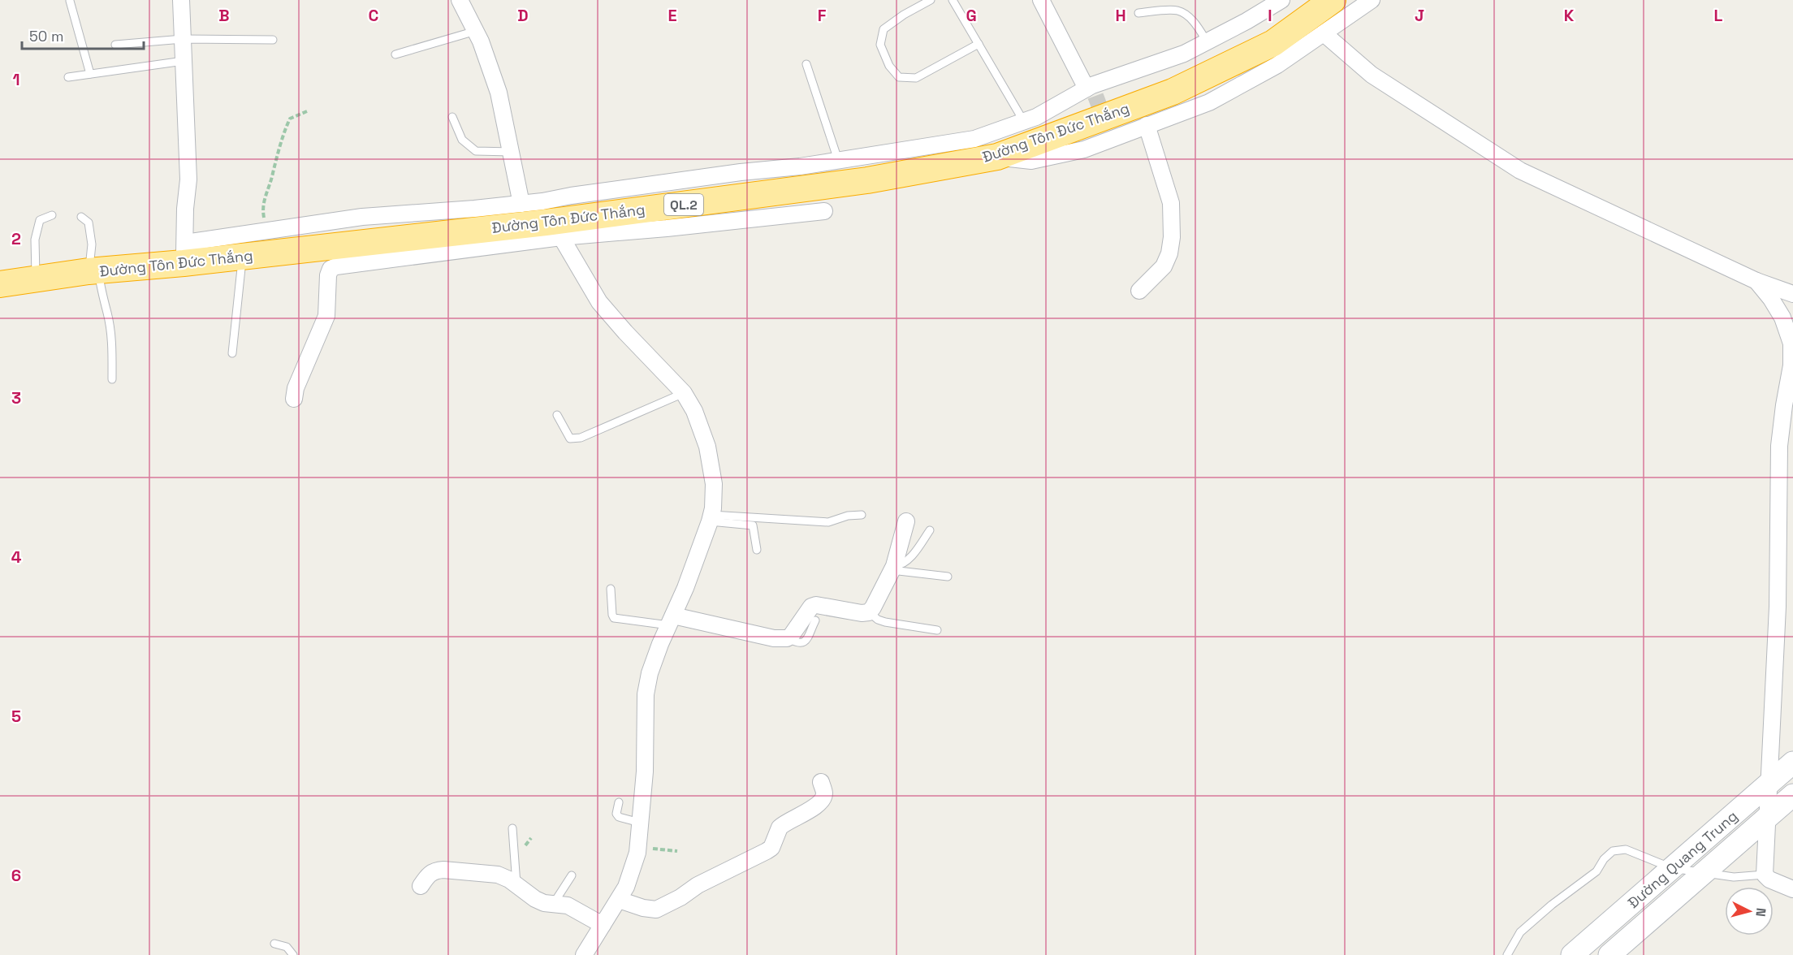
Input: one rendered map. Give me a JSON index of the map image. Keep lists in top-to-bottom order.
{
  "streets": {
    "highway": ["Đường Tôn Đức Thắng", "QL.2"],
    "main road": ["Đường Quang Trung"]
  },
  "scale_bar": "50 m",
  "north": "right",
  "grid": {
    "columns": [
      "B",
      "C",
      "D",
      "E",
      "F",
      "G",
      "H",
      "I",
      "J",
      "K",
      "L"
    ],
    "rows": [
      "1",
      "2",
      "3",
      "4",
      "5",
      "6"
    ]
  }
}
